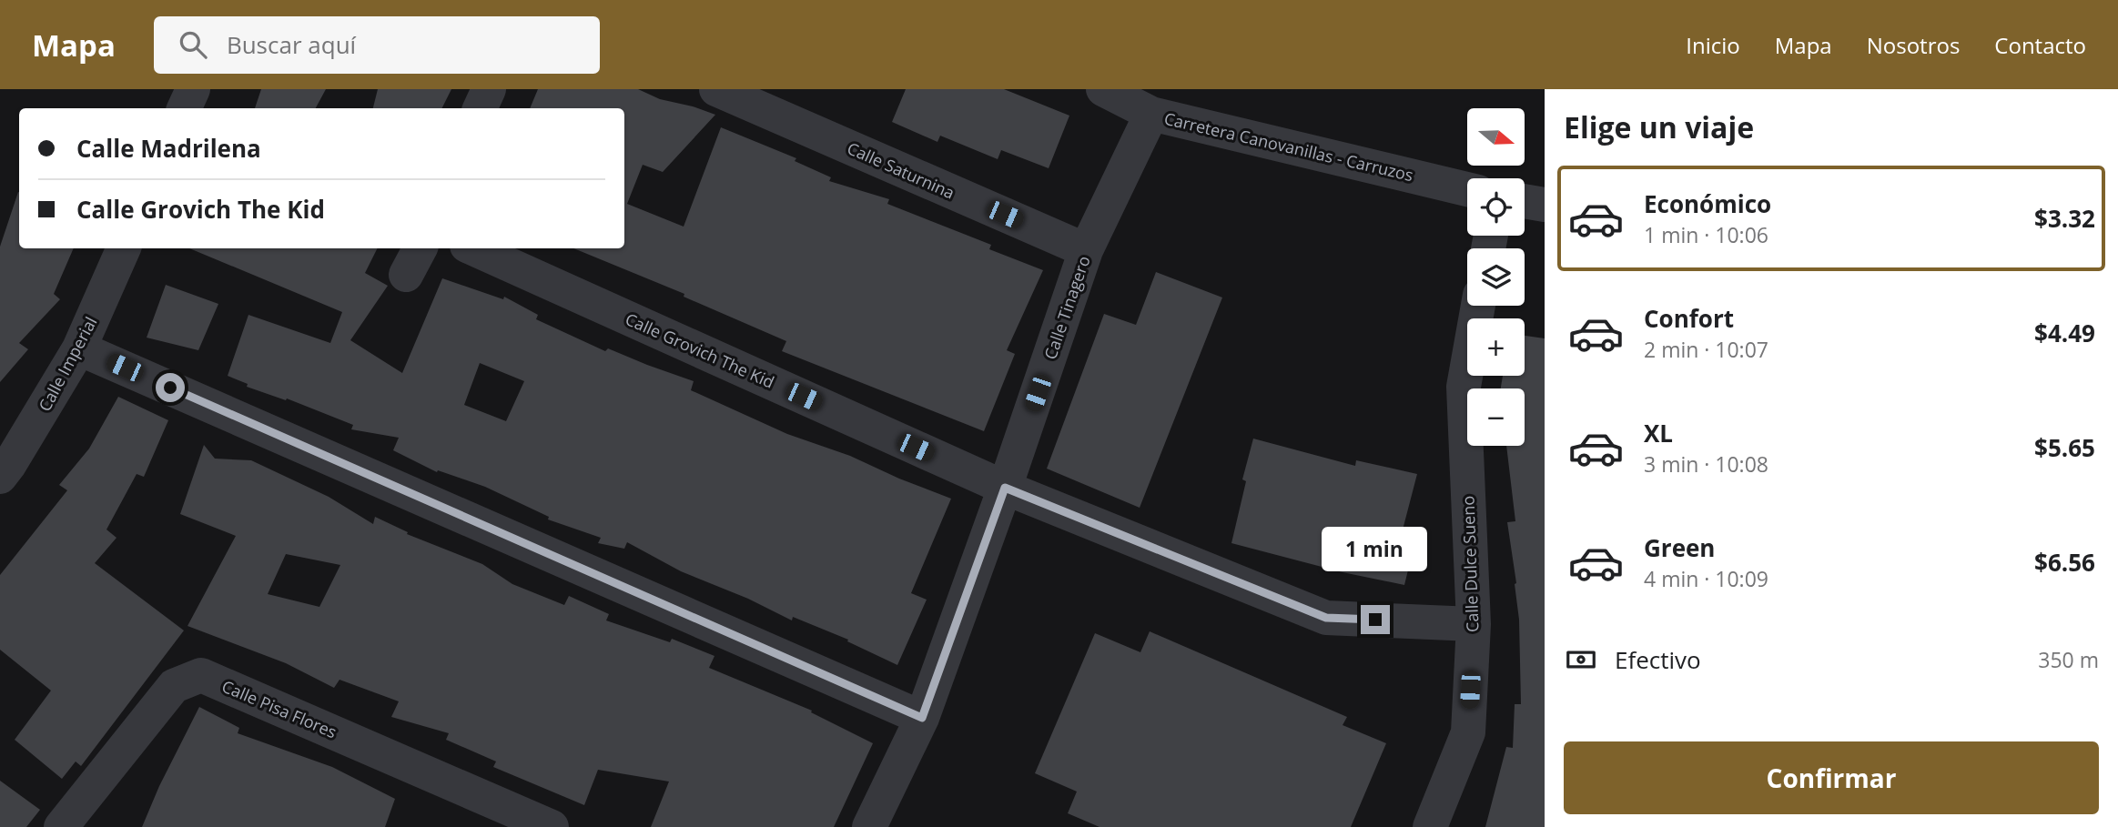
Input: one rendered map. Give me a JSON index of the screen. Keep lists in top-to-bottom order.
{
  "streets": {
    "street": [
      "Carretera Canovanillas - Carruzos",
      "Calle Saturnina",
      "Calle Tinagero",
      "Calle Grovich The Kid",
      "Calle Imperial",
      "Calle Dulce Sueno",
      "Calle Pisa Flores"
    ]
  },
  "crossings": [
    ["Carretera Canovanillas - Carruzos", "Calle Tinagero"],
    ["Calle Saturnina", "Calle Tinagero"],
    ["Calle Tinagero", "Calle Grovich The Kid"],
    ["Calle Grovich The Kid", "Calle Dulce Sueno"]
  ],
  "north": "right",
  "page": {
    "header": "Mapa",
    "search": "Buscar aquí",
    "nav": [
      "Inicio",
      "Mapa",
      "Nosotros",
      "Contacto"
    ],
    "heading": "Elige un viaje",
    "map_buttons": ["+", "−"],
    "banner": ["Calle Madrilena", "Calle Grovich The Kid"],
    "list": [
      {
        "name": "Económico",
        "note": "1 min · 10:06",
        "value": "$3.32"
      },
      {
        "name": "Confort",
        "note": "2 min · 10:07",
        "value": "$4.49"
      },
      {
        "name": "XL",
        "note": "3 min · 10:08",
        "value": "$5.65"
      },
      {
        "name": "Green",
        "note": "4 min · 10:09",
        "value": "$6.56"
      }
    ],
    "bubble": "1 min",
    "pay": ["Efectivo", "350 m"],
    "buttons": "Confirmar"
  }
}
